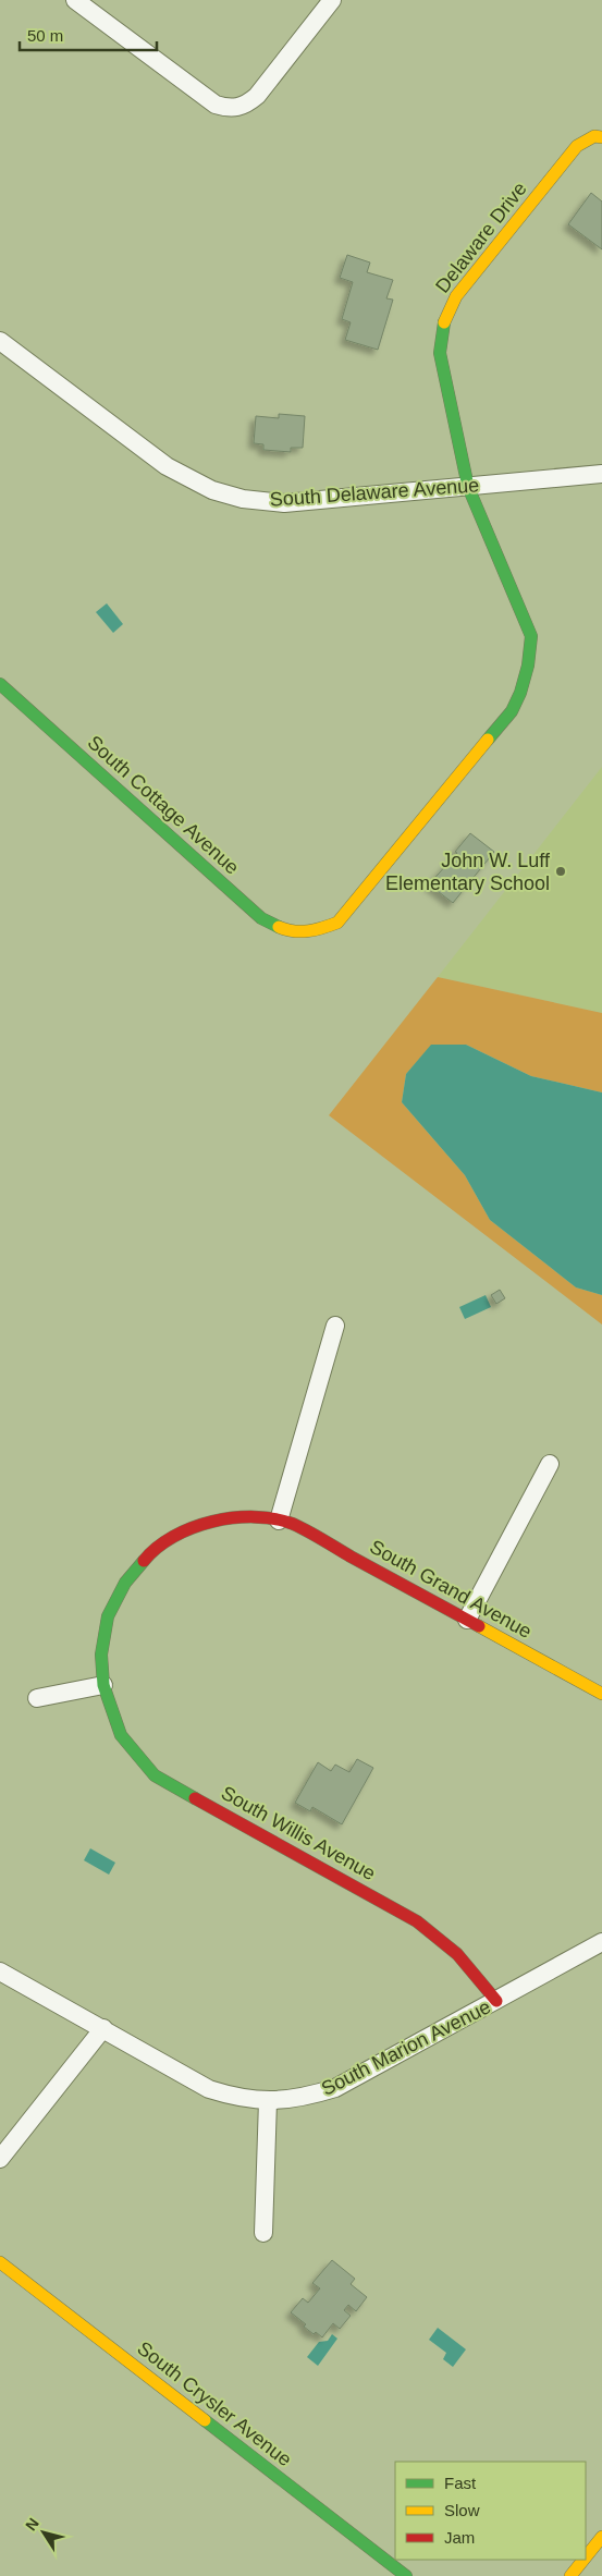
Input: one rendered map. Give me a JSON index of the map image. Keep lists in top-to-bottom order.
{
  "streets": {
    "street": [
      "Delaware Drive",
      "South Delaware Avenue",
      "South Cottage Avenue",
      "South Grand Avenue",
      "South Willis Avenue",
      "South Marion Avenue",
      "South Crysler Avenue"
    ]
  },
  "crossings": [
    ["Delaware Drive", "South Delaware Avenue"],
    ["Delaware Drive", "South Cottage Avenue"],
    ["South Grand Avenue", "South Willis Avenue"],
    ["South Willis Avenue", "South Marion Avenue"]
  ],
  "places": ["John W. Luff Elementary School"],
  "legend": ["Fast", "Slow", "Jam"],
  "scale_bar": "50 m",
  "north": "top left"
}
